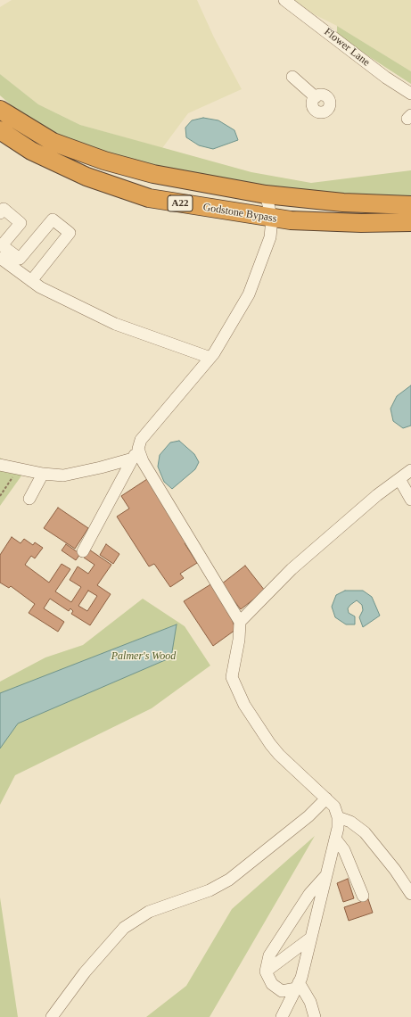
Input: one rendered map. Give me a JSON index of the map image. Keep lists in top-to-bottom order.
{
  "streets": {
    "highway": ["A22", "Godstone Bypass"],
    "street": ["Flower Lane"]
  },
  "parks": ["Palmer's Wood"]
}
